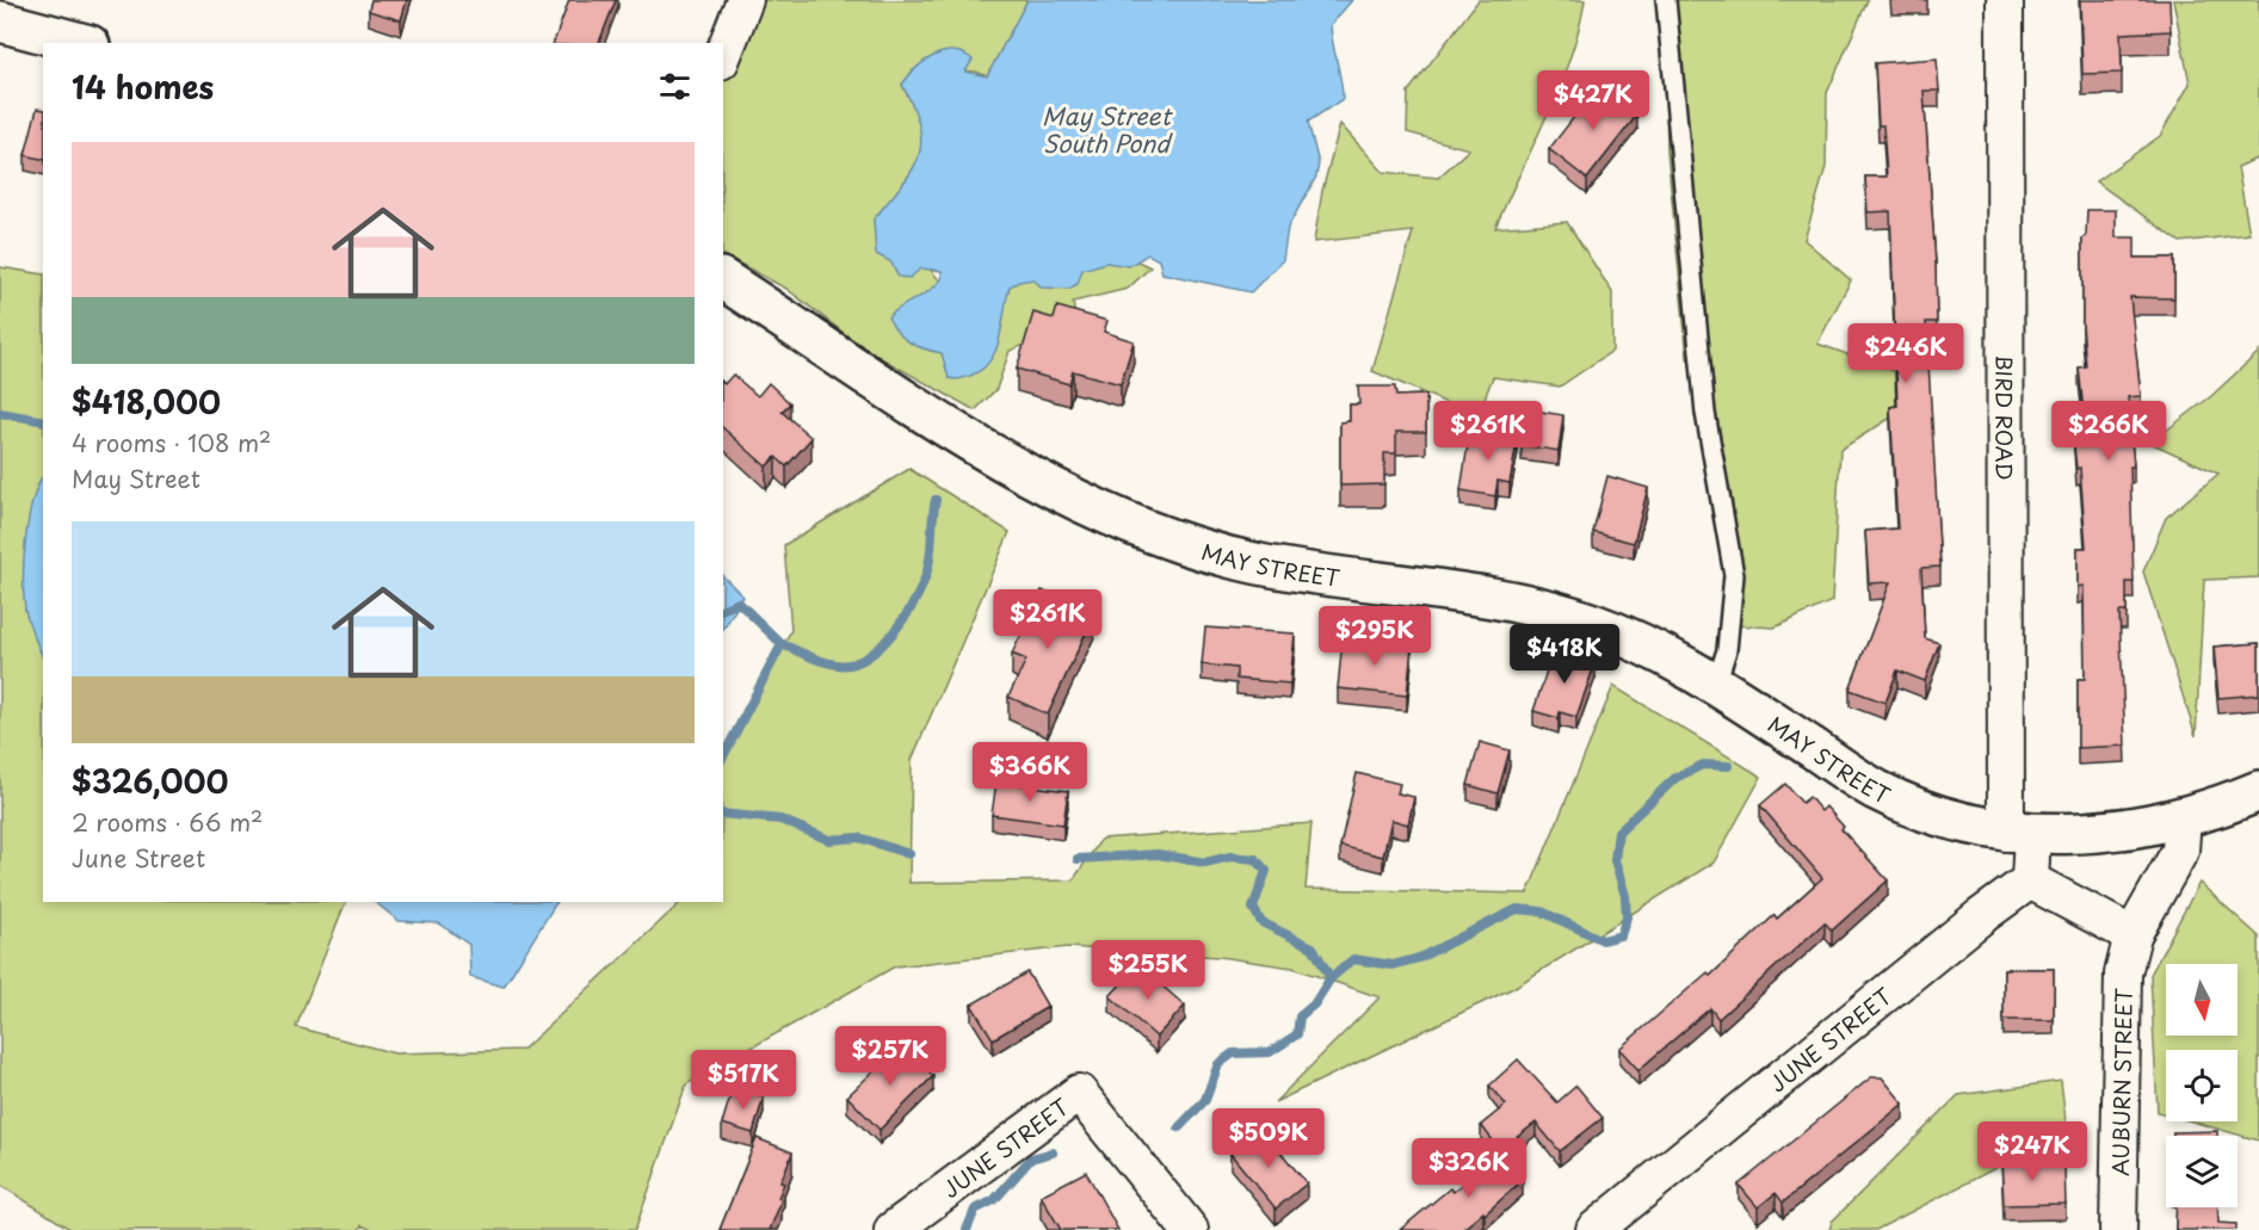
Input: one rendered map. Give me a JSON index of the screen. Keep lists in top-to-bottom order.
{
  "streets": {
    "street": [
      "BIRD ROAD",
      "MAY STREET",
      "JUNE STREET",
      "AUBURN STREET"
    ]
  },
  "crossings": [
    ["BIRD ROAD", "MAY STREET"],
    ["MAY STREET", "AUBURN STREET"]
  ],
  "water": ["May Street South Pond"],
  "north": "bottom",
  "page": {
    "heading": "14 homes",
    "price": [
      "$427K",
      "$246K",
      "$261K",
      "$266K",
      "$261K",
      "$295K",
      "$418K",
      "$366K",
      "$255K",
      "$257K",
      "$517K",
      "$509K",
      "$247K",
      "$326K"
    ],
    "list": [
      {
        "name": "$418,000",
        "note": "4 rooms · 108 m² · May Street"
      },
      {
        "name": "$326,000",
        "note": "2 rooms · 66 m² · June Street"
      }
    ]
  }
}
